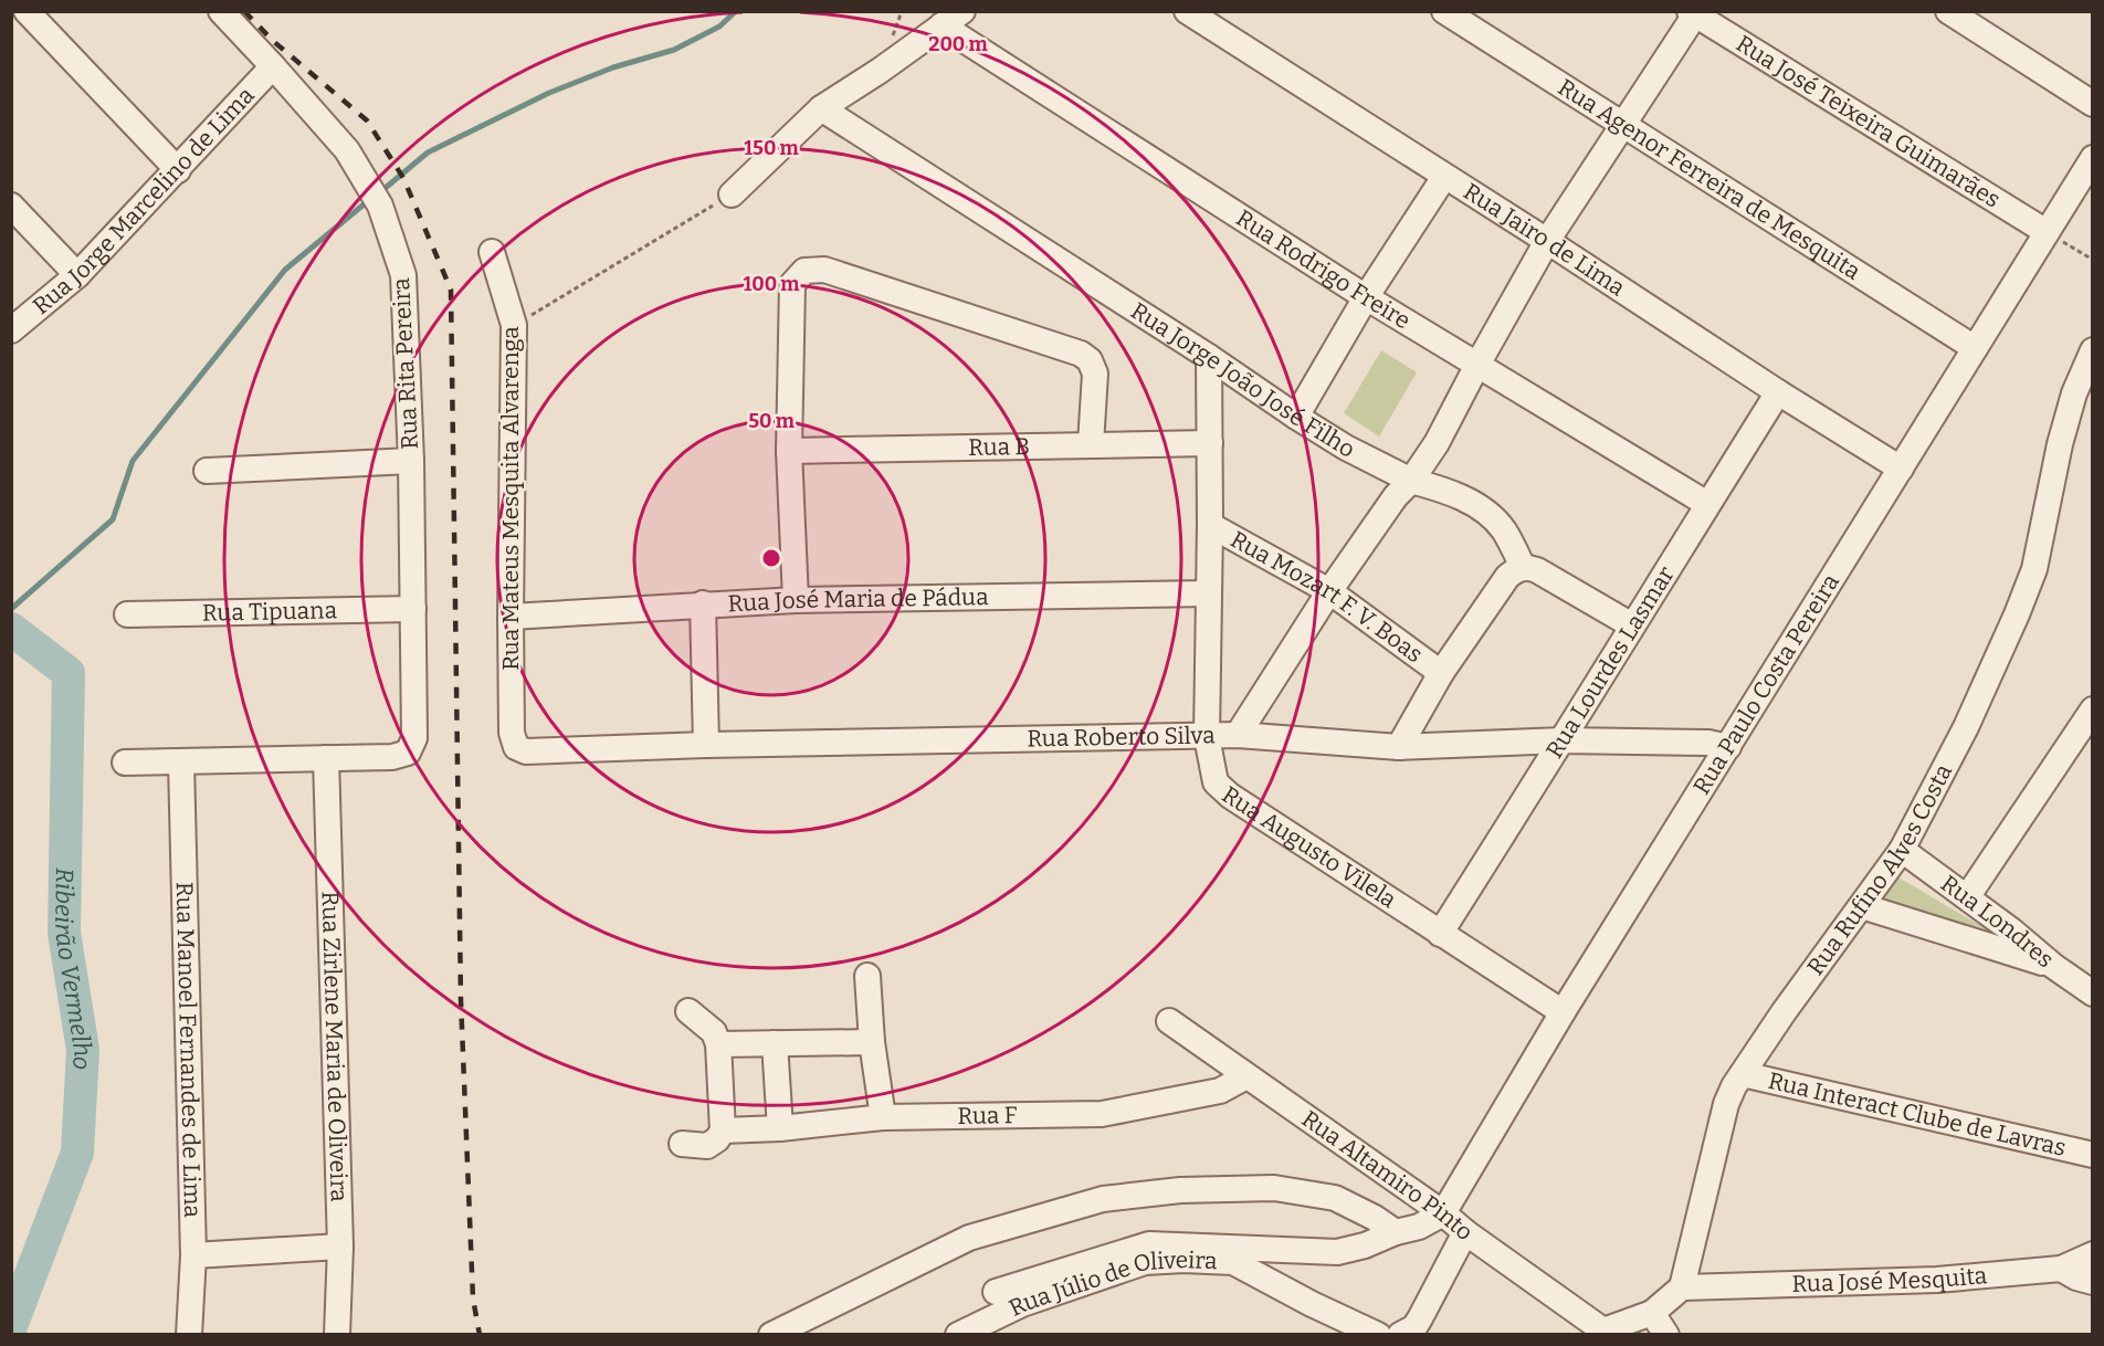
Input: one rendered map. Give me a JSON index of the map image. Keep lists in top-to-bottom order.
{
  "streets": {
    "street": [
      "Rua José Teixeira Guimarães",
      "Rua Agenor Ferreira de Mesquita",
      "Rua Jorge Marcelino de Lima",
      "Rua Jairo de Lima",
      "Rua Rodrigo Freire",
      "Rua Rita Pereira",
      "Rua Jorge João José Filho",
      "Rua B",
      "Rua Mateus Mesquita Alvarenga",
      "Rua Mozart F. V. Boas",
      "Rua José Maria de Pádua",
      "Rua Tipuana",
      "Rua Lourdes Lasmar",
      "Rua Paulo Costa Pereira",
      "Rua Roberto Silva",
      "Rua Augusto Vilela",
      "Rua Rufino Alves Costa",
      "Rua Londres",
      "Rua Zirlene Maria de Oliveira",
      "Rua Manoel Fernandes de Lima",
      "Rua Interact Clube de Lavras",
      "Rua F",
      "Rua Altamiro Pinto",
      "Rua José Mesquita",
      "Rua Júlio de Oliveira"
    ]
  },
  "crossings": [
    ["Rua José Teixeira Guimarães", "Rua Paulo Costa Pereira"],
    ["Rua Agenor Ferreira de Mesquita", "Rua Paulo Costa Pereira"],
    ["Rua Jorge Marcelino de Lima", "Rua Rita Pereira"],
    ["Rua Jairo de Lima", "Rua Lourdes Lasmar"],
    ["Rua Jairo de Lima", "Rua Paulo Costa Pereira"],
    ["Rua Rodrigo Freire", "Rua Lourdes Lasmar"],
    ["Rua Rita Pereira", "Rua Tipuana"],
    ["Rua Rita Pereira", "Rua Zirlene Maria de Oliveira"],
    ["Rua Jorge João José Filho", "Rua Augusto Vilela"],
    ["Rua B", "Rua Augusto Vilela"],
    ["Rua Mateus Mesquita Alvarenga", "Rua José Maria de Pádua"],
    ["Rua Mateus Mesquita Alvarenga", "Rua Roberto Silva"],
    ["Rua Mozart F. V. Boas", "Rua Augusto Vilela"],
    ["Rua José Maria de Pádua", "Rua Augusto Vilela"],
    ["Rua Lourdes Lasmar", "Rua Roberto Silva"],
    ["Rua Lourdes Lasmar", "Rua Augusto Vilela"],
    ["Rua Paulo Costa Pereira", "Rua Roberto Silva"],
    ["Rua Paulo Costa Pereira", "Rua Augusto Vilela"],
    ["Rua Paulo Costa Pereira", "Rua Altamiro Pinto"],
    ["Rua Roberto Silva", "Rua Augusto Vilela"],
    ["Rua Rufino Alves Costa", "Rua Londres"],
    ["Rua Rufino Alves Costa", "Rua Interact Clube de Lavras"],
    ["Rua Rufino Alves Costa", "Rua José Mesquita"],
    ["Rua F", "Rua Altamiro Pinto"]
  ],
  "water": ["Ribeirão Vermelho"],
  "rings": [
    "200 m",
    "150 m",
    "100 m",
    "50 m"
  ]
}
